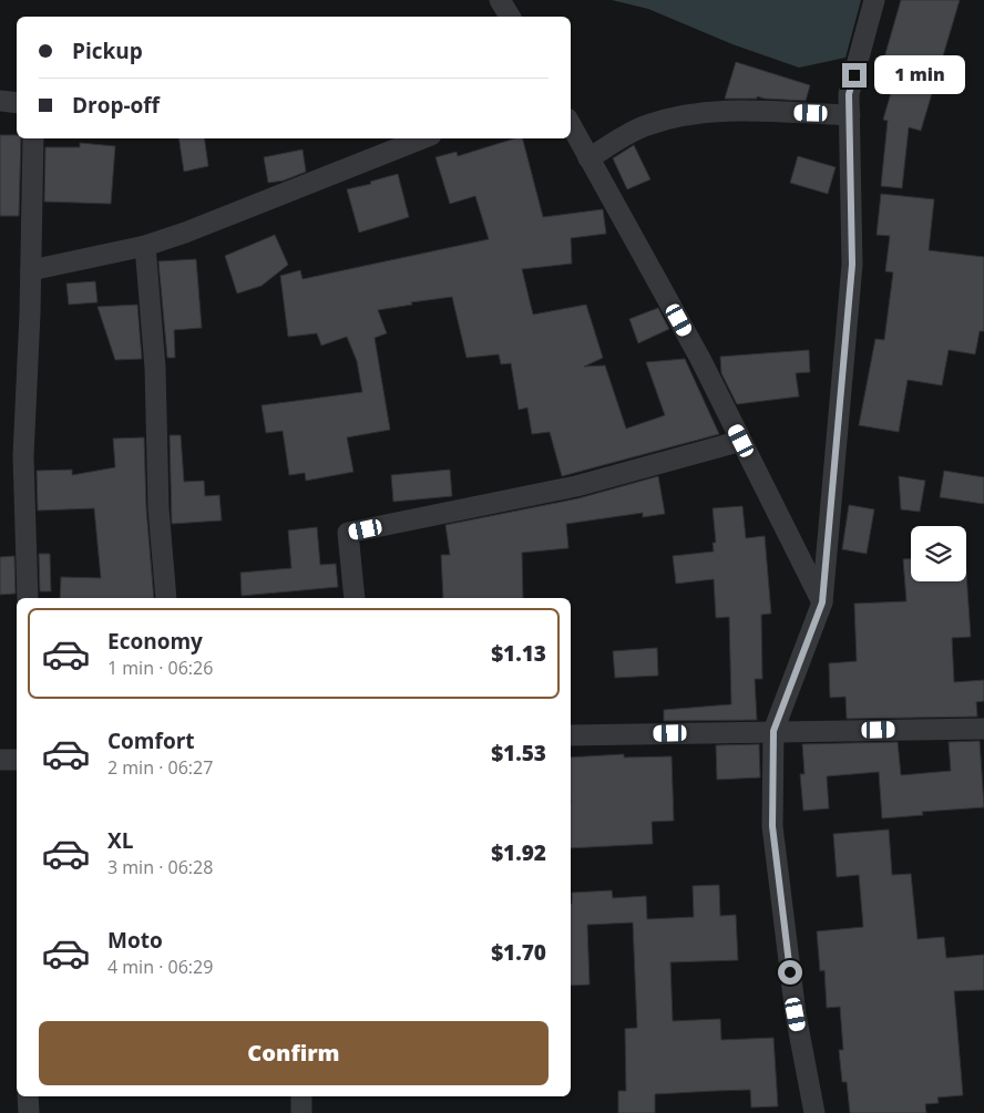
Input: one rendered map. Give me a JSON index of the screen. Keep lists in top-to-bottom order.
{
  "page": {
    "banner": ["Pickup", "Drop-off"],
    "bubble": "1 min",
    "list": [
      {
        "name": "Economy",
        "note": "1 min · 06:26",
        "value": "$1.13"
      },
      {
        "name": "Comfort",
        "note": "2 min · 06:27",
        "value": "$1.53"
      },
      {
        "name": "XL",
        "note": "3 min · 06:28",
        "value": "$1.92"
      },
      {
        "name": "Moto",
        "note": "4 min · 06:29",
        "value": "$1.70"
      }
    ],
    "buttons": "Confirm"
  }
}
